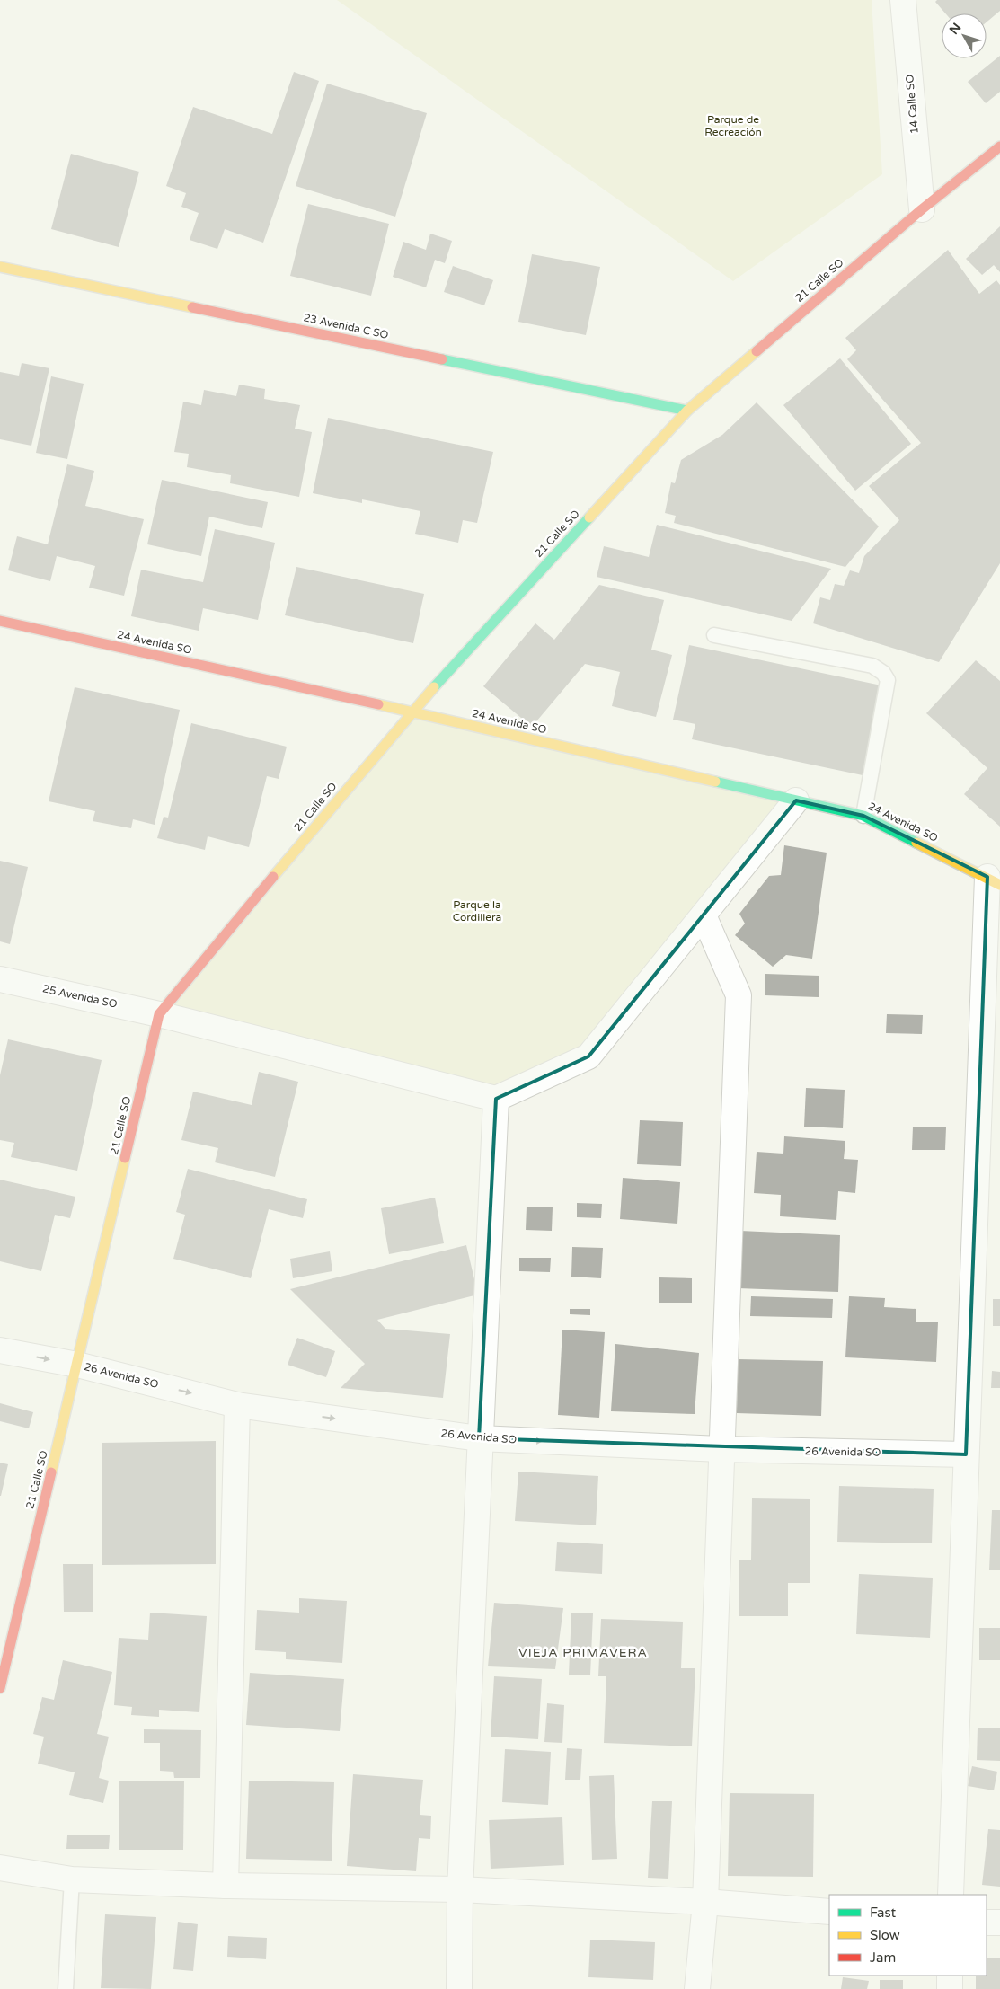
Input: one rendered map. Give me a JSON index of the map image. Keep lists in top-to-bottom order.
{
  "streets": {
    "street": [
      "14 Calle SO",
      "21 Calle SO",
      "23 Avenida C SO",
      "24 Avenida SO",
      "25 Avenida SO",
      "26 Avenida SO"
    ]
  },
  "crossings": [
    ["14 Calle SO", "21 Calle SO"],
    ["21 Calle SO", "23 Avenida C SO"],
    ["21 Calle SO", "24 Avenida SO"],
    ["21 Calle SO", "25 Avenida SO"],
    ["21 Calle SO", "26 Avenida SO"]
  ],
  "one_way": ["26 Avenida SO"],
  "districts": ["VIEJA PRIMAVERA"],
  "parks": ["Parque de Recreación", "Parque la Cordillera"],
  "legend": ["Fast", "Slow", "Jam"],
  "north": "top left"
}
